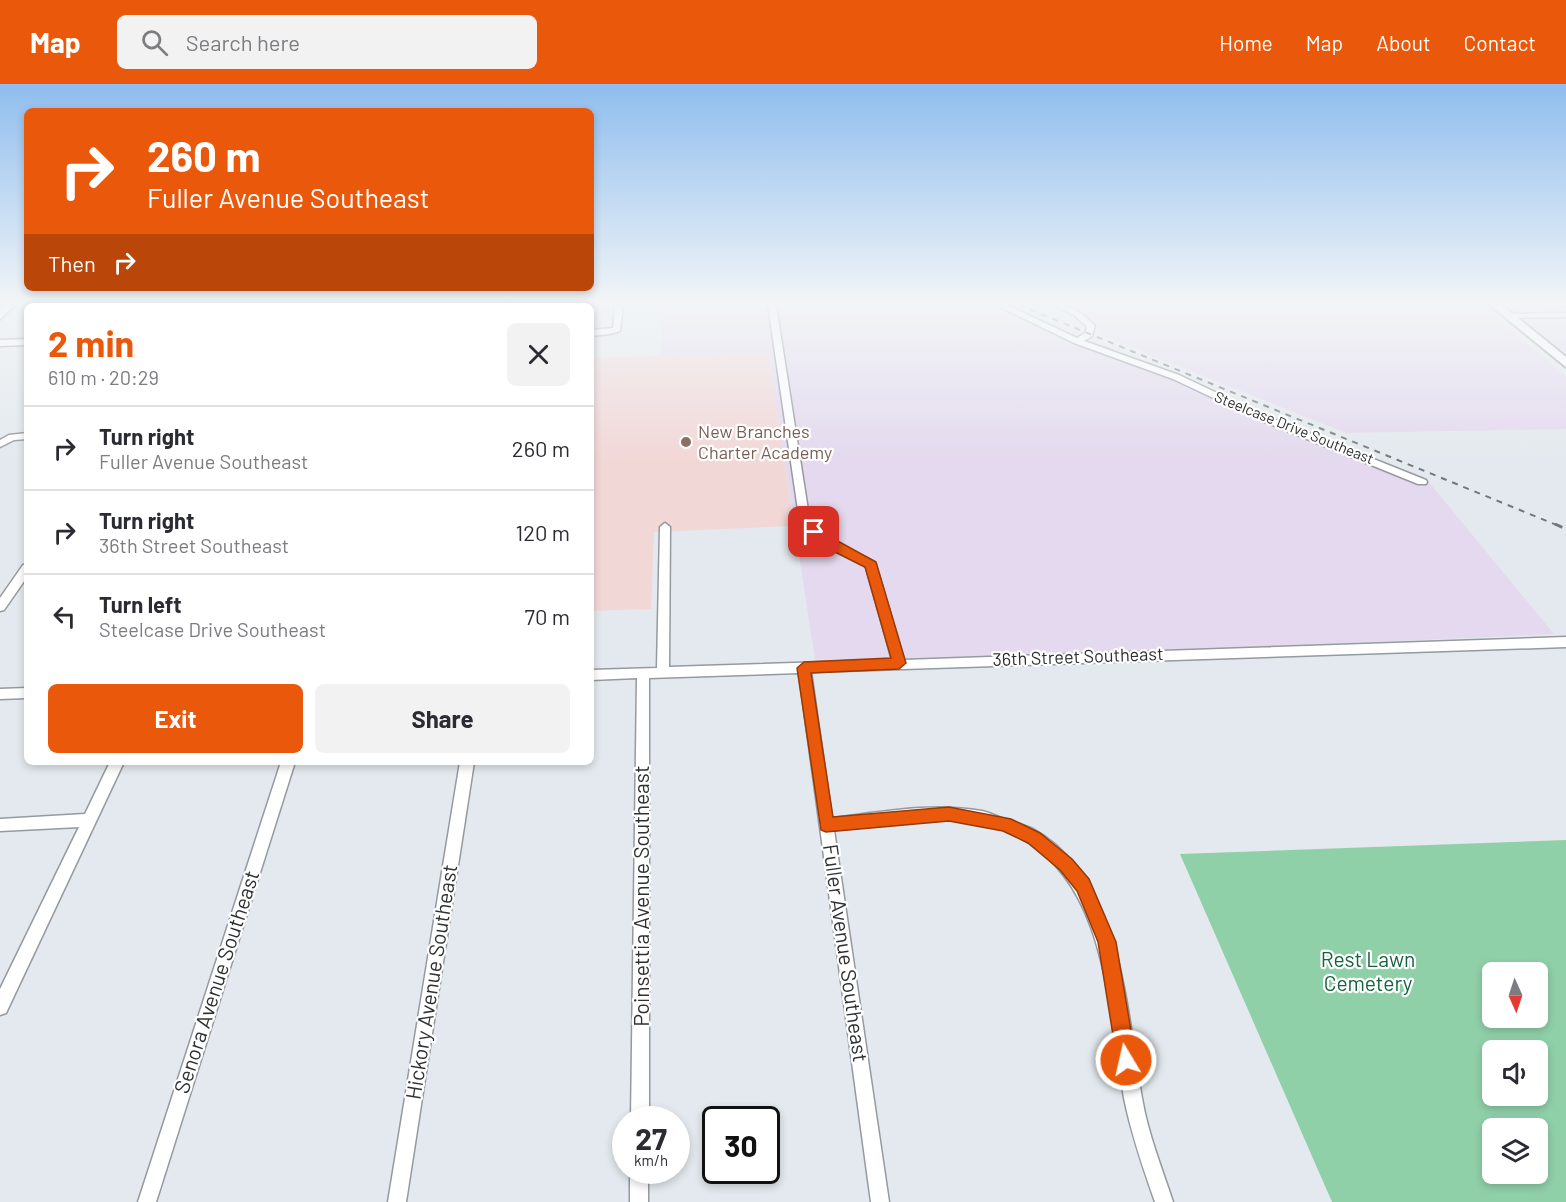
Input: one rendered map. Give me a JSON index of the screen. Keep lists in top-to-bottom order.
{
  "streets": {
    "street": [
      "Steelcase Drive Southeast",
      "36th Street Southeast",
      "Poinsettia Avenue Southeast",
      "Fuller Avenue Southeast",
      "Senora Avenue Southeast",
      "Hickory Avenue Southeast"
    ]
  },
  "crossings": [
    ["36th Street Southeast", "Poinsettia Avenue Southeast"],
    ["36th Street Southeast", "Fuller Avenue Southeast"]
  ],
  "parks": ["Rest Lawn Cemetery"],
  "places": ["New Branches Charter Academy"],
  "north": "bottom",
  "page": {
    "header": "Map",
    "search": "Search here",
    "nav": [
      "Home",
      "Map",
      "About",
      "Contact"
    ],
    "turn": ["260 m", "Fuller Avenue Southeast"],
    "then": "Then",
    "heading": ["2 min", "610 m · 20:29"],
    "list": [
      {
        "name": "Turn right",
        "note": "Fuller Avenue Southeast",
        "value": "260 m"
      },
      {
        "name": "Turn right",
        "note": "36th Street Southeast",
        "value": "120 m"
      },
      {
        "name": "Turn left",
        "note": "Steelcase Drive Southeast",
        "value": "70 m"
      }
    ],
    "buttons": ["Exit", "Share"],
    "speed": "27 km/h",
    "limit": "30"
  }
}
